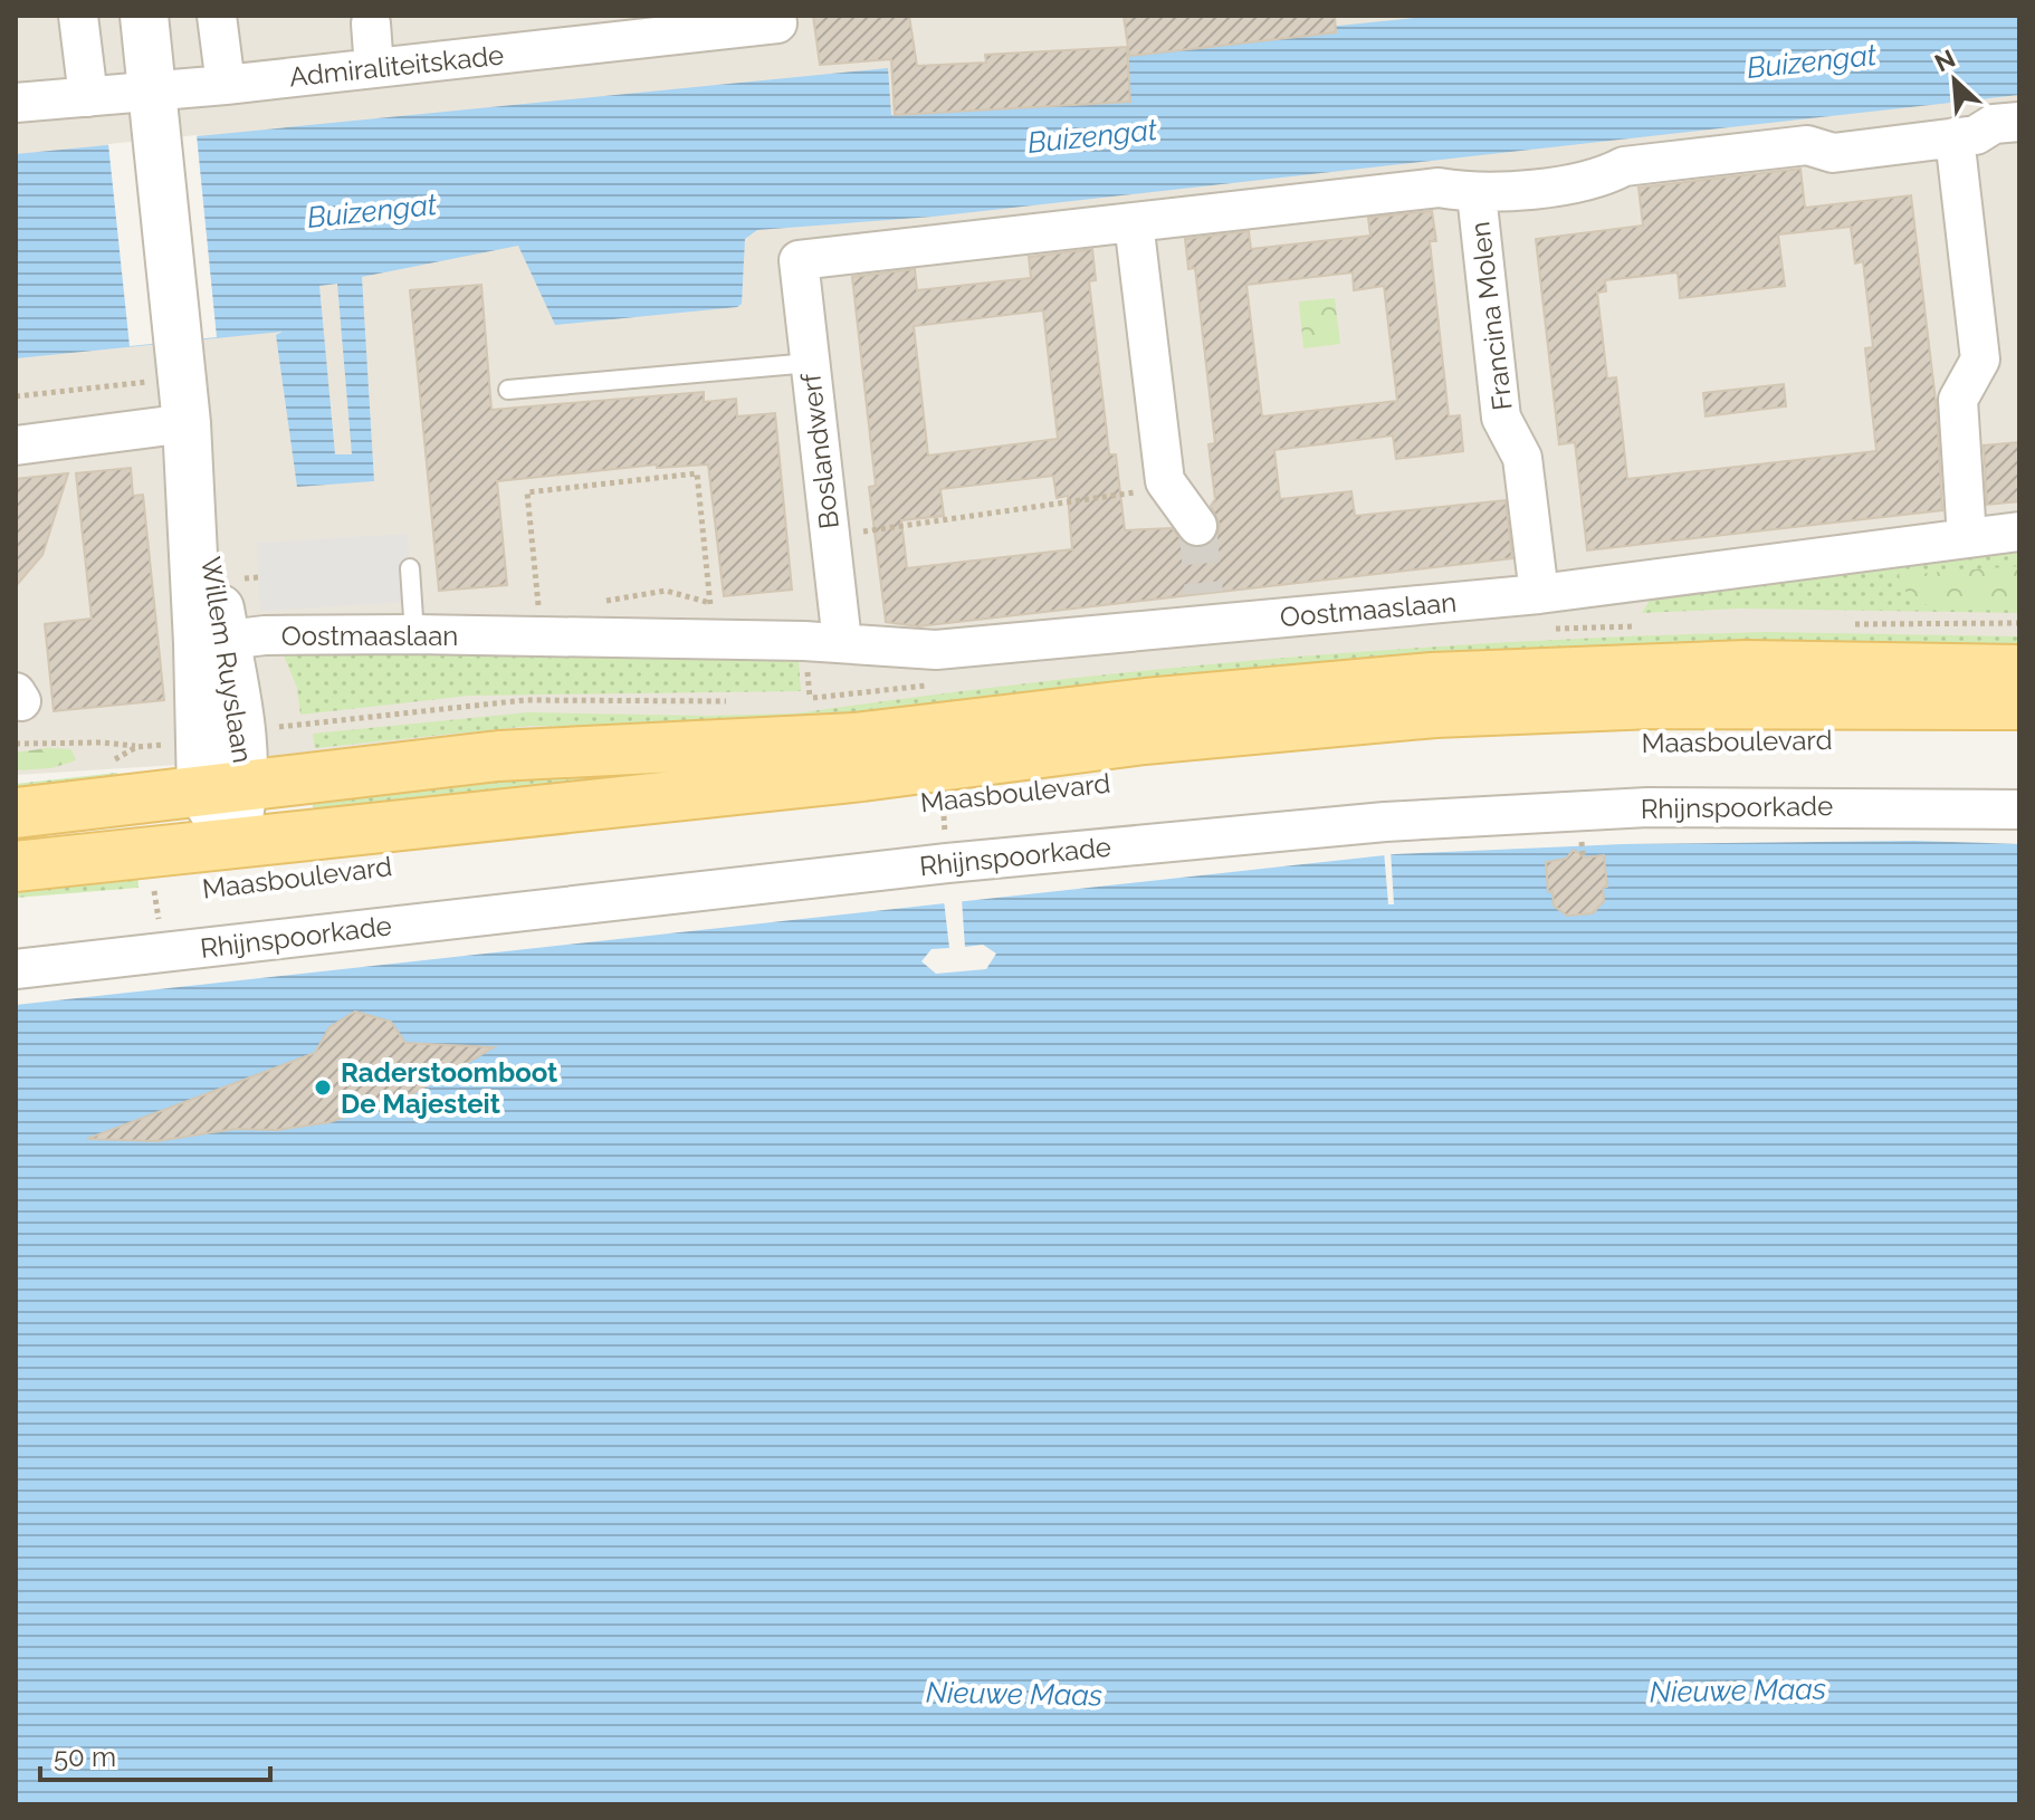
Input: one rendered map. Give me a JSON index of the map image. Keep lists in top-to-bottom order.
{
  "streets": {
    "main road": ["Maasboulevard"],
    "street": [
      "Admiraliteitskade",
      "Francina Molen",
      "Boslandwerf",
      "Oostmaaslaan",
      "Willem Ruyslaan",
      "Rhijnspoorkade"
    ]
  },
  "crossings": [
    ["Admiraliteitskade", "Willem Ruyslaan"],
    ["Francina Molen", "Oostmaaslaan"],
    ["Boslandwerf", "Oostmaaslaan"],
    ["Oostmaaslaan", "Willem Ruyslaan"],
    ["Willem Ruyslaan", "Maasboulevard"]
  ],
  "water": ["Buizengat", "Nieuwe Maas"],
  "places": ["Raderstoomboot De Majesteit"],
  "scale_bar": "50 m",
  "north": "top left"
}
